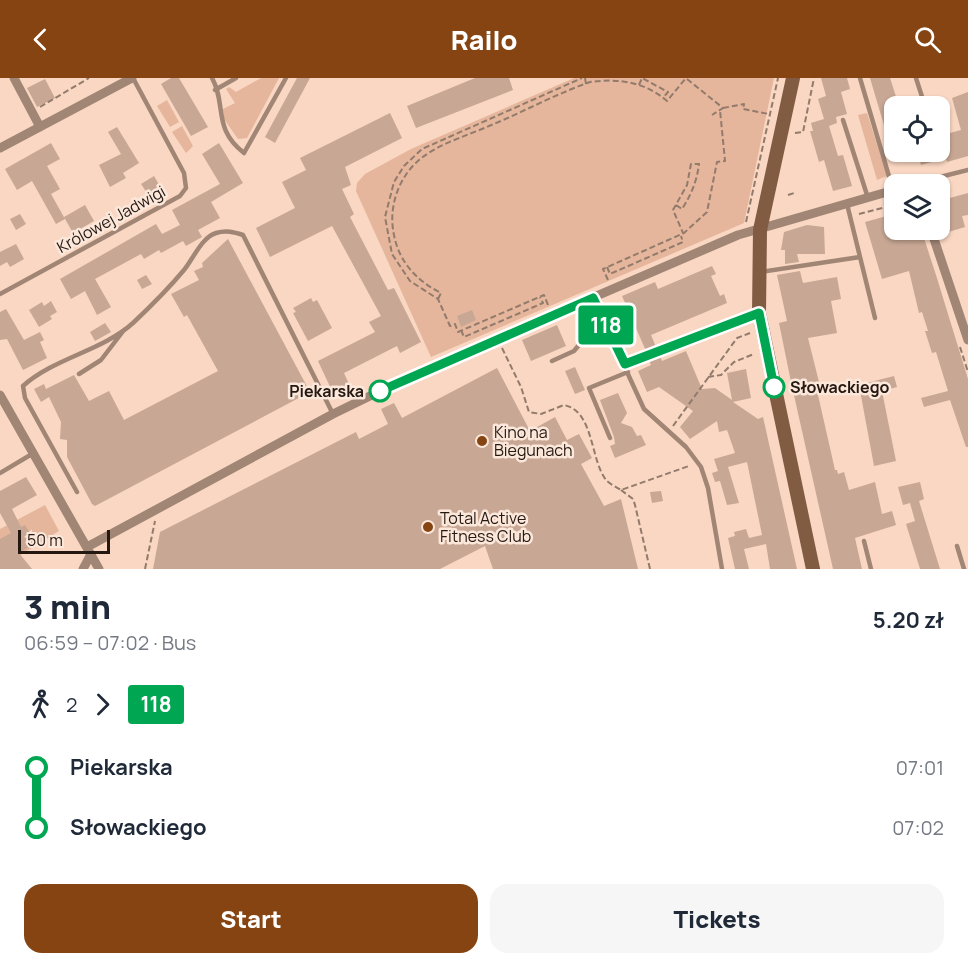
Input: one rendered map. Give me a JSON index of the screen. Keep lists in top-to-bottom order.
{
  "streets": {
    "lane": ["Królowej Jadwigi"]
  },
  "places": [
    "Słowackiego",
    "Piekarska",
    "Kino na Biegunach",
    "Total Active Fitness Club"
  ],
  "lines": ["bus line 118"],
  "scale_bar": "50 m",
  "page": {
    "header": "Railo",
    "on_map": "118",
    "scale": "50 m",
    "heading": ["3 min", "06:59 – 07:02 · Bus", "5.20 zł"],
    "legs": ["2", "118"],
    "list": [
      {
        "name": "Piekarska",
        "value": "07:01"
      },
      {
        "name": "Słowackiego",
        "value": "07:02"
      }
    ],
    "buttons": ["Start", "Tickets"]
  }
}
